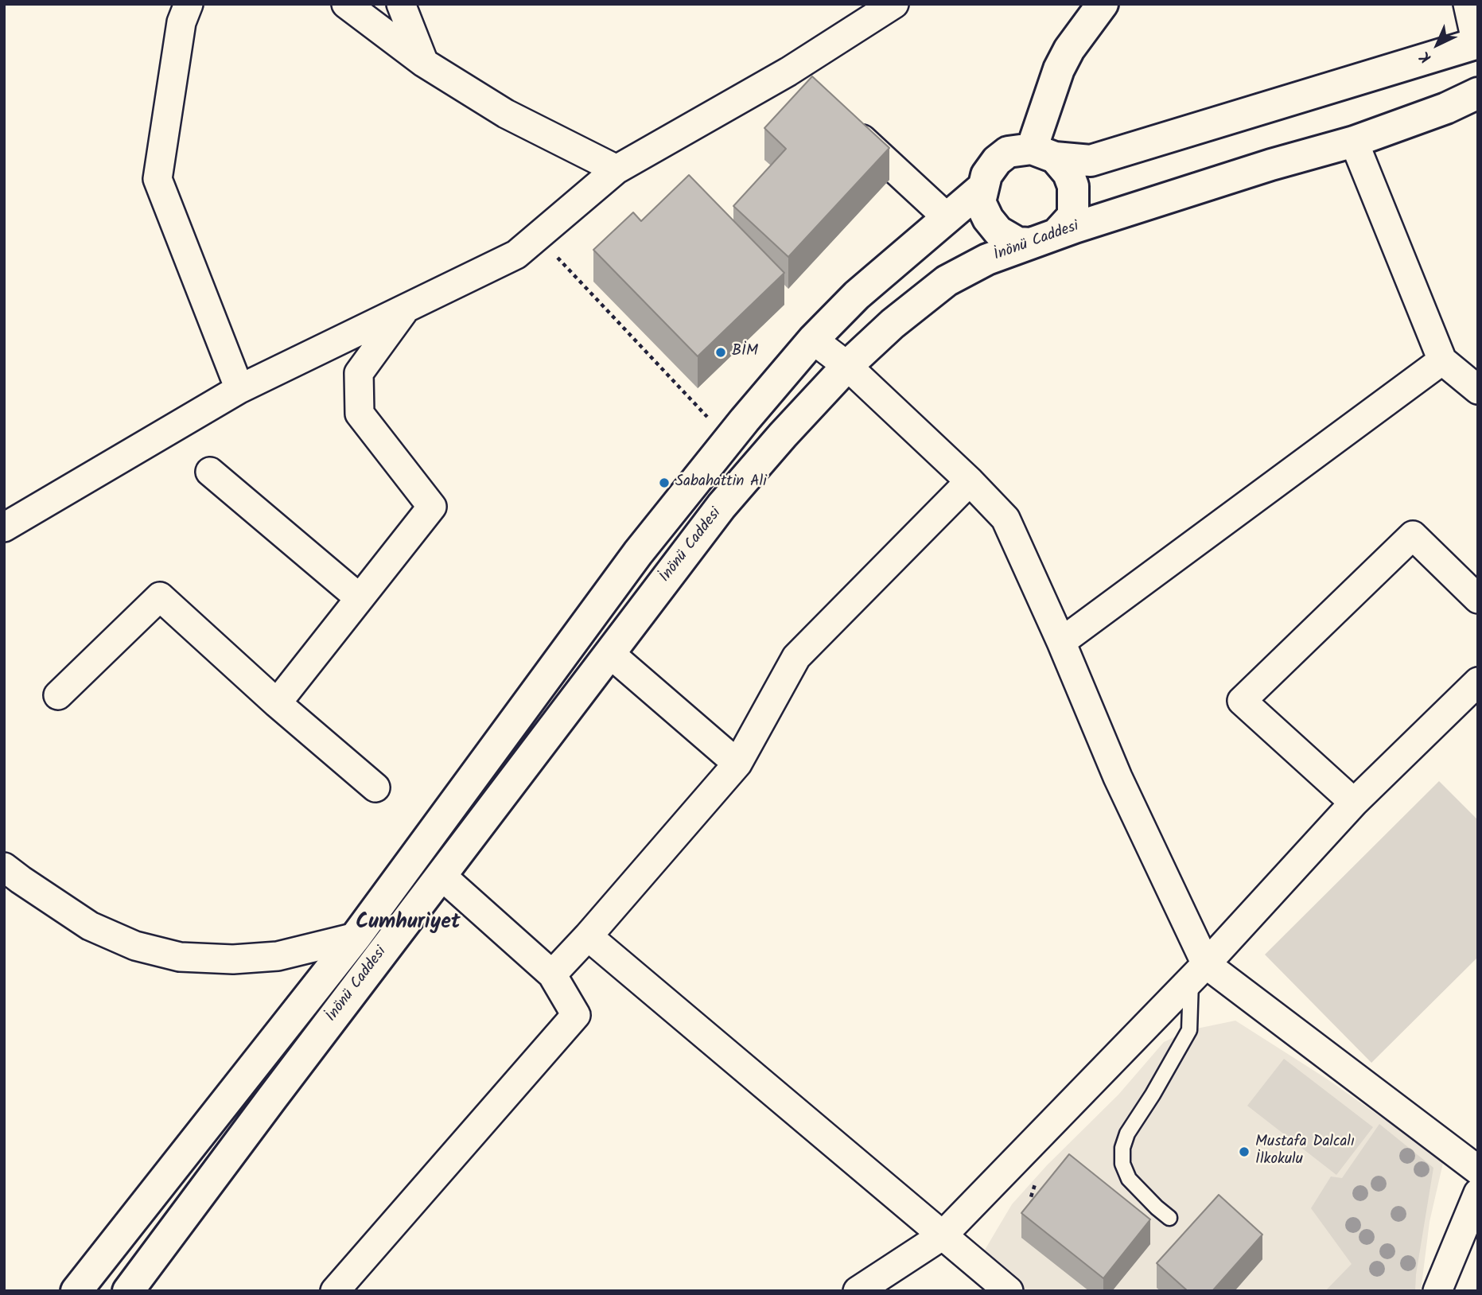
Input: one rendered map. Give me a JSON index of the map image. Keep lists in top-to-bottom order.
{
  "streets": {
    "main road": ["İnönü Caddesi"]
  },
  "districts": ["Cumhuriyet"],
  "places": ["BİM", "Sabahattin Ali", "Mustafa Dalcalı İlkokulu"],
  "north": "bottom left"
}
